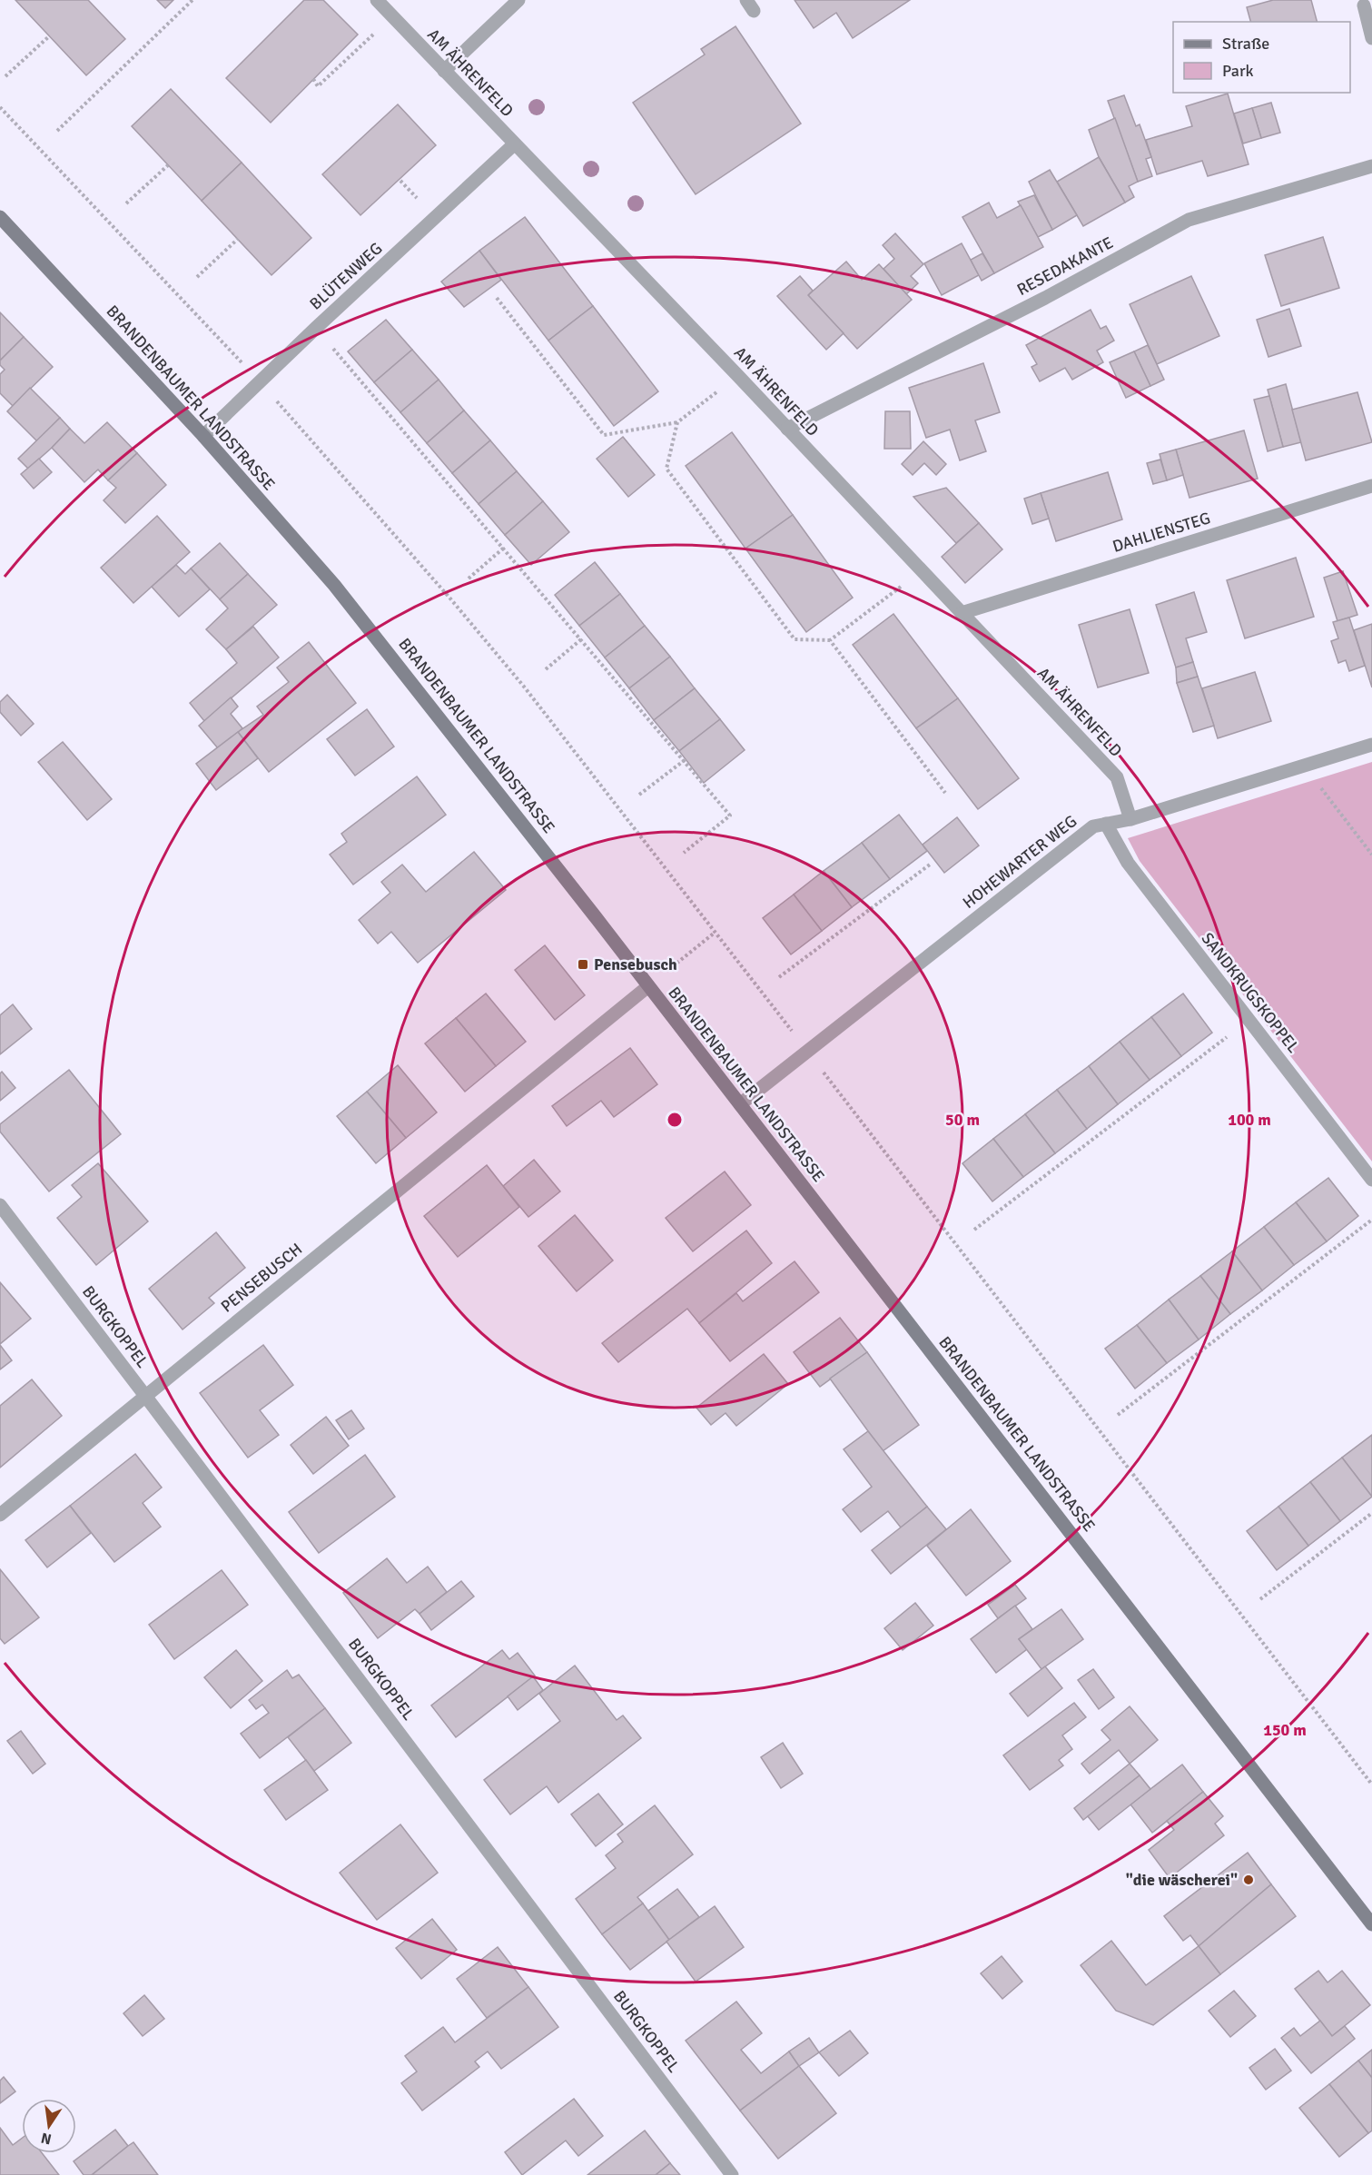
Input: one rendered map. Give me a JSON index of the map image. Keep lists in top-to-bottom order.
{
  "streets": {
    "main road": ["BRANDENBAUMER LANDSTRASSE"],
    "street": [
      "AM ÄHRENFELD",
      "RESEDAKANTE",
      "BLÜTENWEG",
      "DAHLIENSTEG",
      "HOHEWARTER WEG",
      "SANDKRUGSKOPPEL",
      "PENSEBUSCH",
      "BURGKOPPEL"
    ]
  },
  "crossings": [
    ["AM ÄHRENFELD", "RESEDAKANTE"],
    ["AM ÄHRENFELD", "BLÜTENWEG"],
    ["AM ÄHRENFELD", "DAHLIENSTEG"],
    ["AM ÄHRENFELD", "HOHEWARTER WEG"],
    ["BLÜTENWEG", "BRANDENBAUMER LANDSTRASSE"],
    ["BRANDENBAUMER LANDSTRASSE", "HOHEWARTER WEG"],
    ["BRANDENBAUMER LANDSTRASSE", "PENSEBUSCH"],
    ["HOHEWARTER WEG", "SANDKRUGSKOPPEL"],
    ["PENSEBUSCH", "BURGKOPPEL"]
  ],
  "places": {
    "transit": ["Pensebusch"],
    "other": ["\"die wäscherei\""]
  },
  "legend": ["Straße", "Park"],
  "north": "bottom",
  "rings": ["50 m", "100 m", "150 m"]
}
